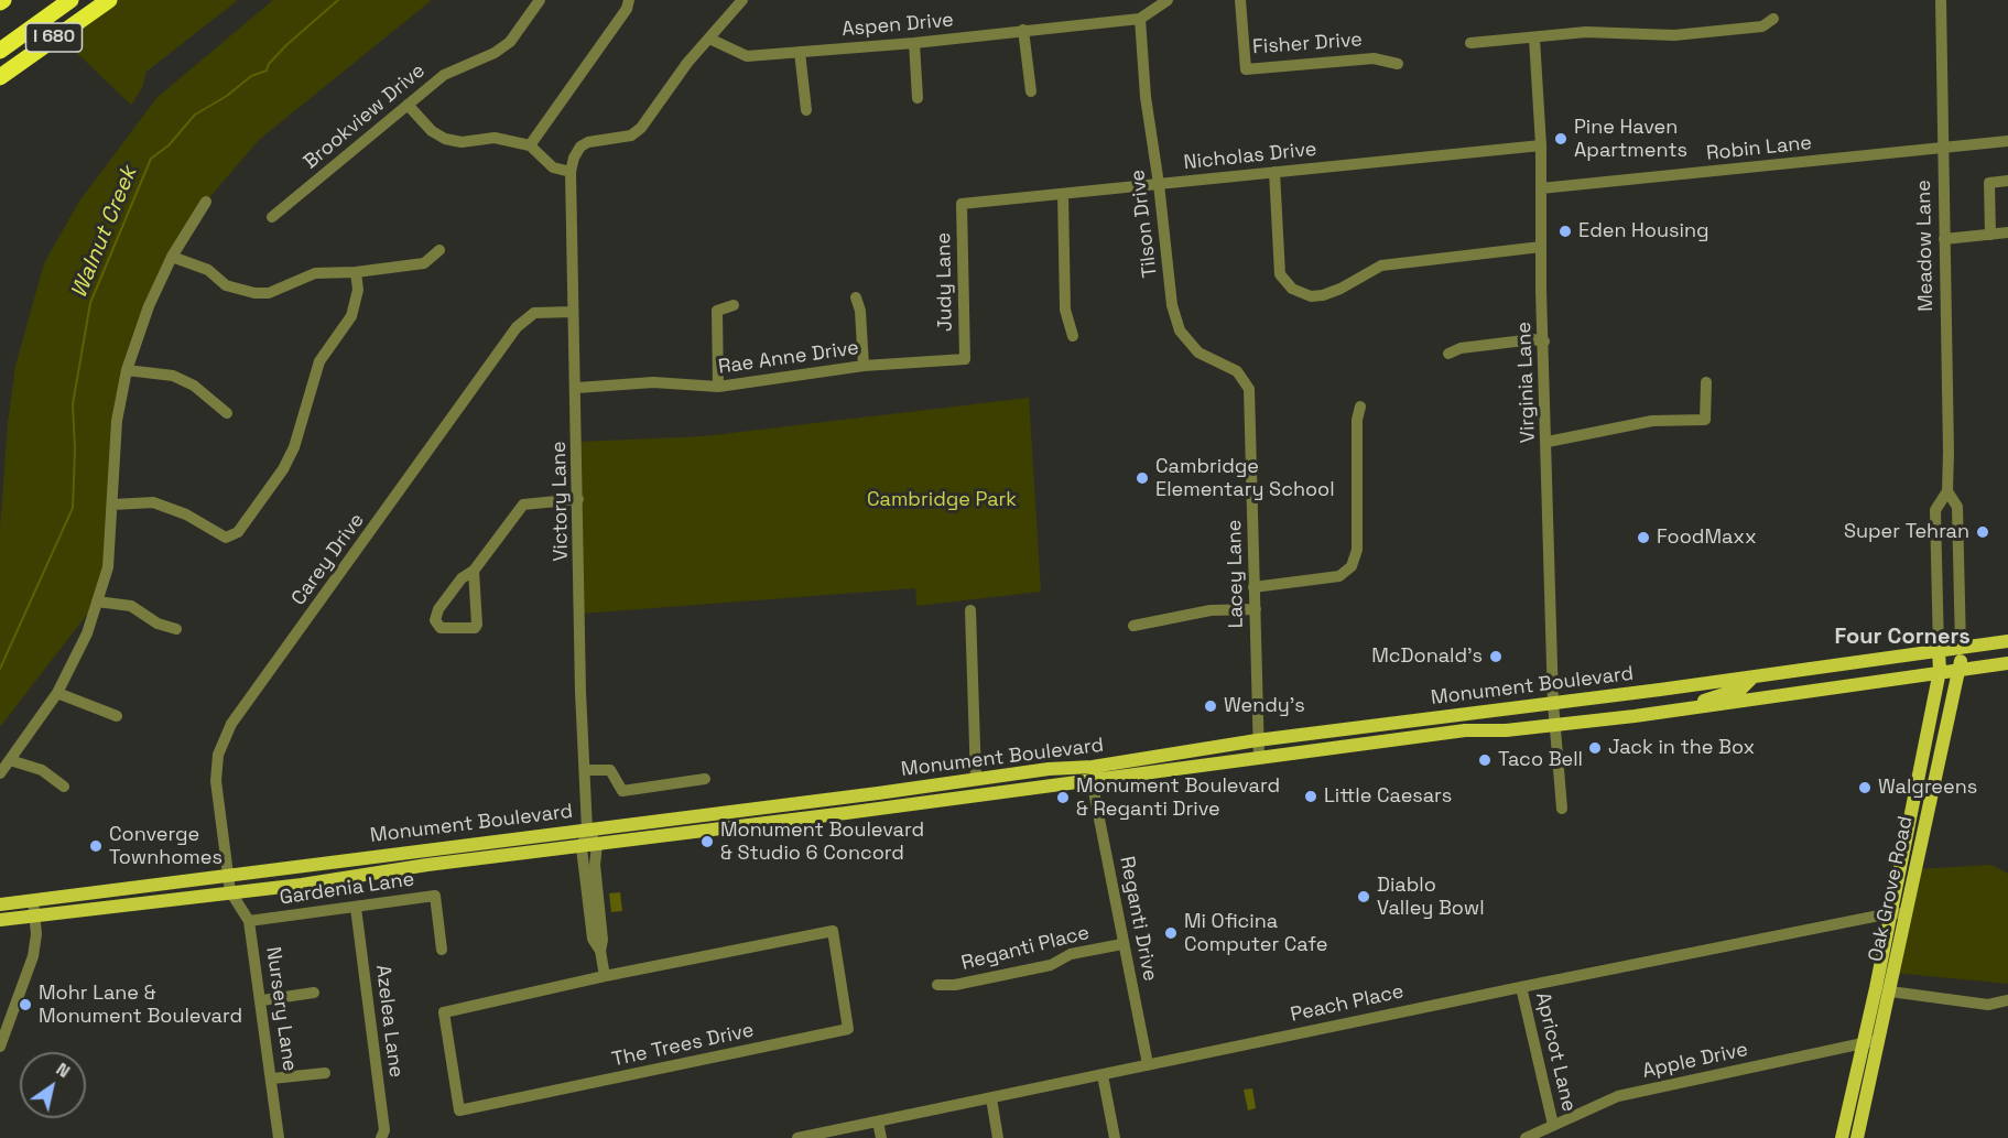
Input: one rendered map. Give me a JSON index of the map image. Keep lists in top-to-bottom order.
{
  "streets": {
    "highway": ["I 680"],
    "main road": ["Monument Boulevard", "Oak Grove Road"],
    "street": [
      "Aspen Drive",
      "Fisher Drive",
      "Brookview Drive",
      "Robin Lane",
      "Nicholas Drive",
      "Tilson Drive",
      "Meadow Lane",
      "Judy Lane",
      "Rae Anne Drive",
      "Virginia Lane",
      "Victory Lane",
      "Carey Drive",
      "Lacey Lane",
      "Gardenia Lane",
      "Reganti Drive",
      "Reganti Place",
      "Peach Place",
      "Nursery Lane",
      "Azelea Lane",
      "The Trees Drive",
      "Apricot Lane",
      "Apple Drive"
    ]
  },
  "crossings": [
    ["Aspen Drive", "Tilson Drive"],
    ["Robin Lane", "Meadow Lane"],
    ["Robin Lane", "Virginia Lane"],
    ["Nicholas Drive", "Tilson Drive"],
    ["Nicholas Drive", "Judy Lane"],
    ["Nicholas Drive", "Virginia Lane"],
    ["Tilson Drive", "Lacey Lane"],
    ["Meadow Lane", "Monument Boulevard"],
    ["Meadow Lane", "Oak Grove Road"],
    ["Judy Lane", "Rae Anne Drive"],
    ["Rae Anne Drive", "Victory Lane"],
    ["Virginia Lane", "Monument Boulevard"],
    ["Victory Lane", "Carey Drive"],
    ["Victory Lane", "Monument Boulevard"],
    ["Carey Drive", "Monument Boulevard"],
    ["Carey Drive", "Nursery Lane"],
    ["Lacey Lane", "Monument Boulevard"],
    ["Monument Boulevard", "Oak Grove Road"],
    ["Monument Boulevard", "Reganti Drive"],
    ["Monument Boulevard", "Nursery Lane"],
    ["Gardenia Lane", "Nursery Lane"],
    ["Gardenia Lane", "Azelea Lane"],
    ["Oak Grove Road", "Peach Place"],
    ["Oak Grove Road", "Apple Drive"],
    ["Reganti Drive", "Reganti Place"],
    ["Reganti Drive", "Peach Place"],
    ["Peach Place", "Apricot Lane"],
    ["Apricot Lane", "Apple Drive"]
  ],
  "districts": ["Four Corners"],
  "water": ["Walnut Creek"],
  "parks": ["Cambridge Park"],
  "places": [
    "Pine Haven Apartments",
    "Eden Housing",
    "Cambridge Elementary School",
    "Super Tehran",
    "FoodMaxx",
    "McDonald's",
    "Wendy's",
    "Jack in the Box",
    "Taco Bell",
    "Walgreens",
    "Little Caesars",
    "Monument Boulevard & Reganti Drive",
    "Monument Boulevard & Studio 6 Concord",
    "Converge Townhomes",
    "Diablo Valley Bowl",
    "Mi Oficina Computer Cafe",
    "Mohr Lane & Monument Boulevard"
  ],
  "north": "top right"
}
